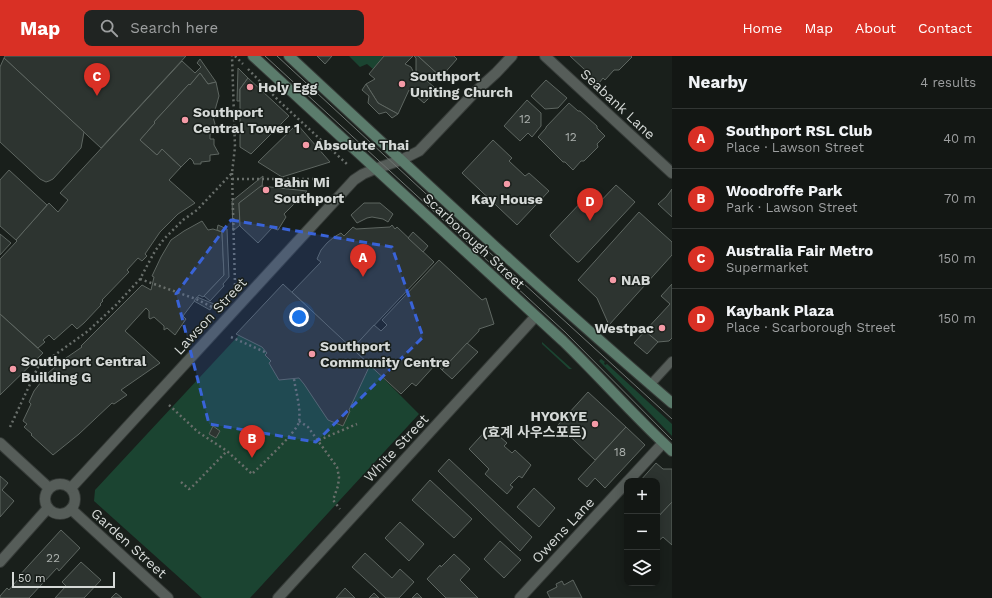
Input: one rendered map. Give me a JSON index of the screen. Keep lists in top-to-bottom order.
{
  "streets": {
    "main road": ["Scarborough Street"],
    "street": [
      "Seabank Lane",
      "Lawson Street",
      "White Street",
      "Owens Lane",
      "Garden Street"
    ]
  },
  "crossings": [
    ["Scarborough Street", "Lawson Street"],
    ["Scarborough Street", "White Street"],
    ["Scarborough Street", "Owens Lane"],
    ["Lawson Street", "Garden Street"]
  ],
  "places": [
    "Southport Uniting Church",
    "Holy Egg",
    "Southport Central Tower 1",
    "Absolute Thai",
    "Kay House",
    "Bahn Mi Southport",
    "NAB",
    "Westpac",
    "Southport Community Centre",
    "Southport Central Building G",
    "HYOKYE (효계 사우스포트)"
  ],
  "house_numbers": [
    "12",
    "12",
    "18",
    "22"
  ],
  "scale_bar": "50 m",
  "page": {
    "header": "Map",
    "search": "Search here",
    "nav": [
      "Home",
      "Map",
      "About",
      "Contact"
    ],
    "heading": ["Nearby", "4 results"],
    "pins": [
      "C",
      "D",
      "A",
      "B"
    ],
    "list": [
      {
        "mark": "A",
        "name": "Southport RSL Club",
        "note": "Place · Lawson Street",
        "value": "40 m"
      },
      {
        "mark": "B",
        "name": "Woodroffe Park",
        "note": "Park · Lawson Street",
        "value": "70 m"
      },
      {
        "mark": "C",
        "name": "Australia Fair Metro",
        "note": "Supermarket",
        "value": "150 m"
      },
      {
        "mark": "D",
        "name": "Kaybank Plaza",
        "note": "Place · Scarborough Street",
        "value": "150 m"
      }
    ],
    "map_buttons": ["+", "−"],
    "scale": "50 m"
  }
}
